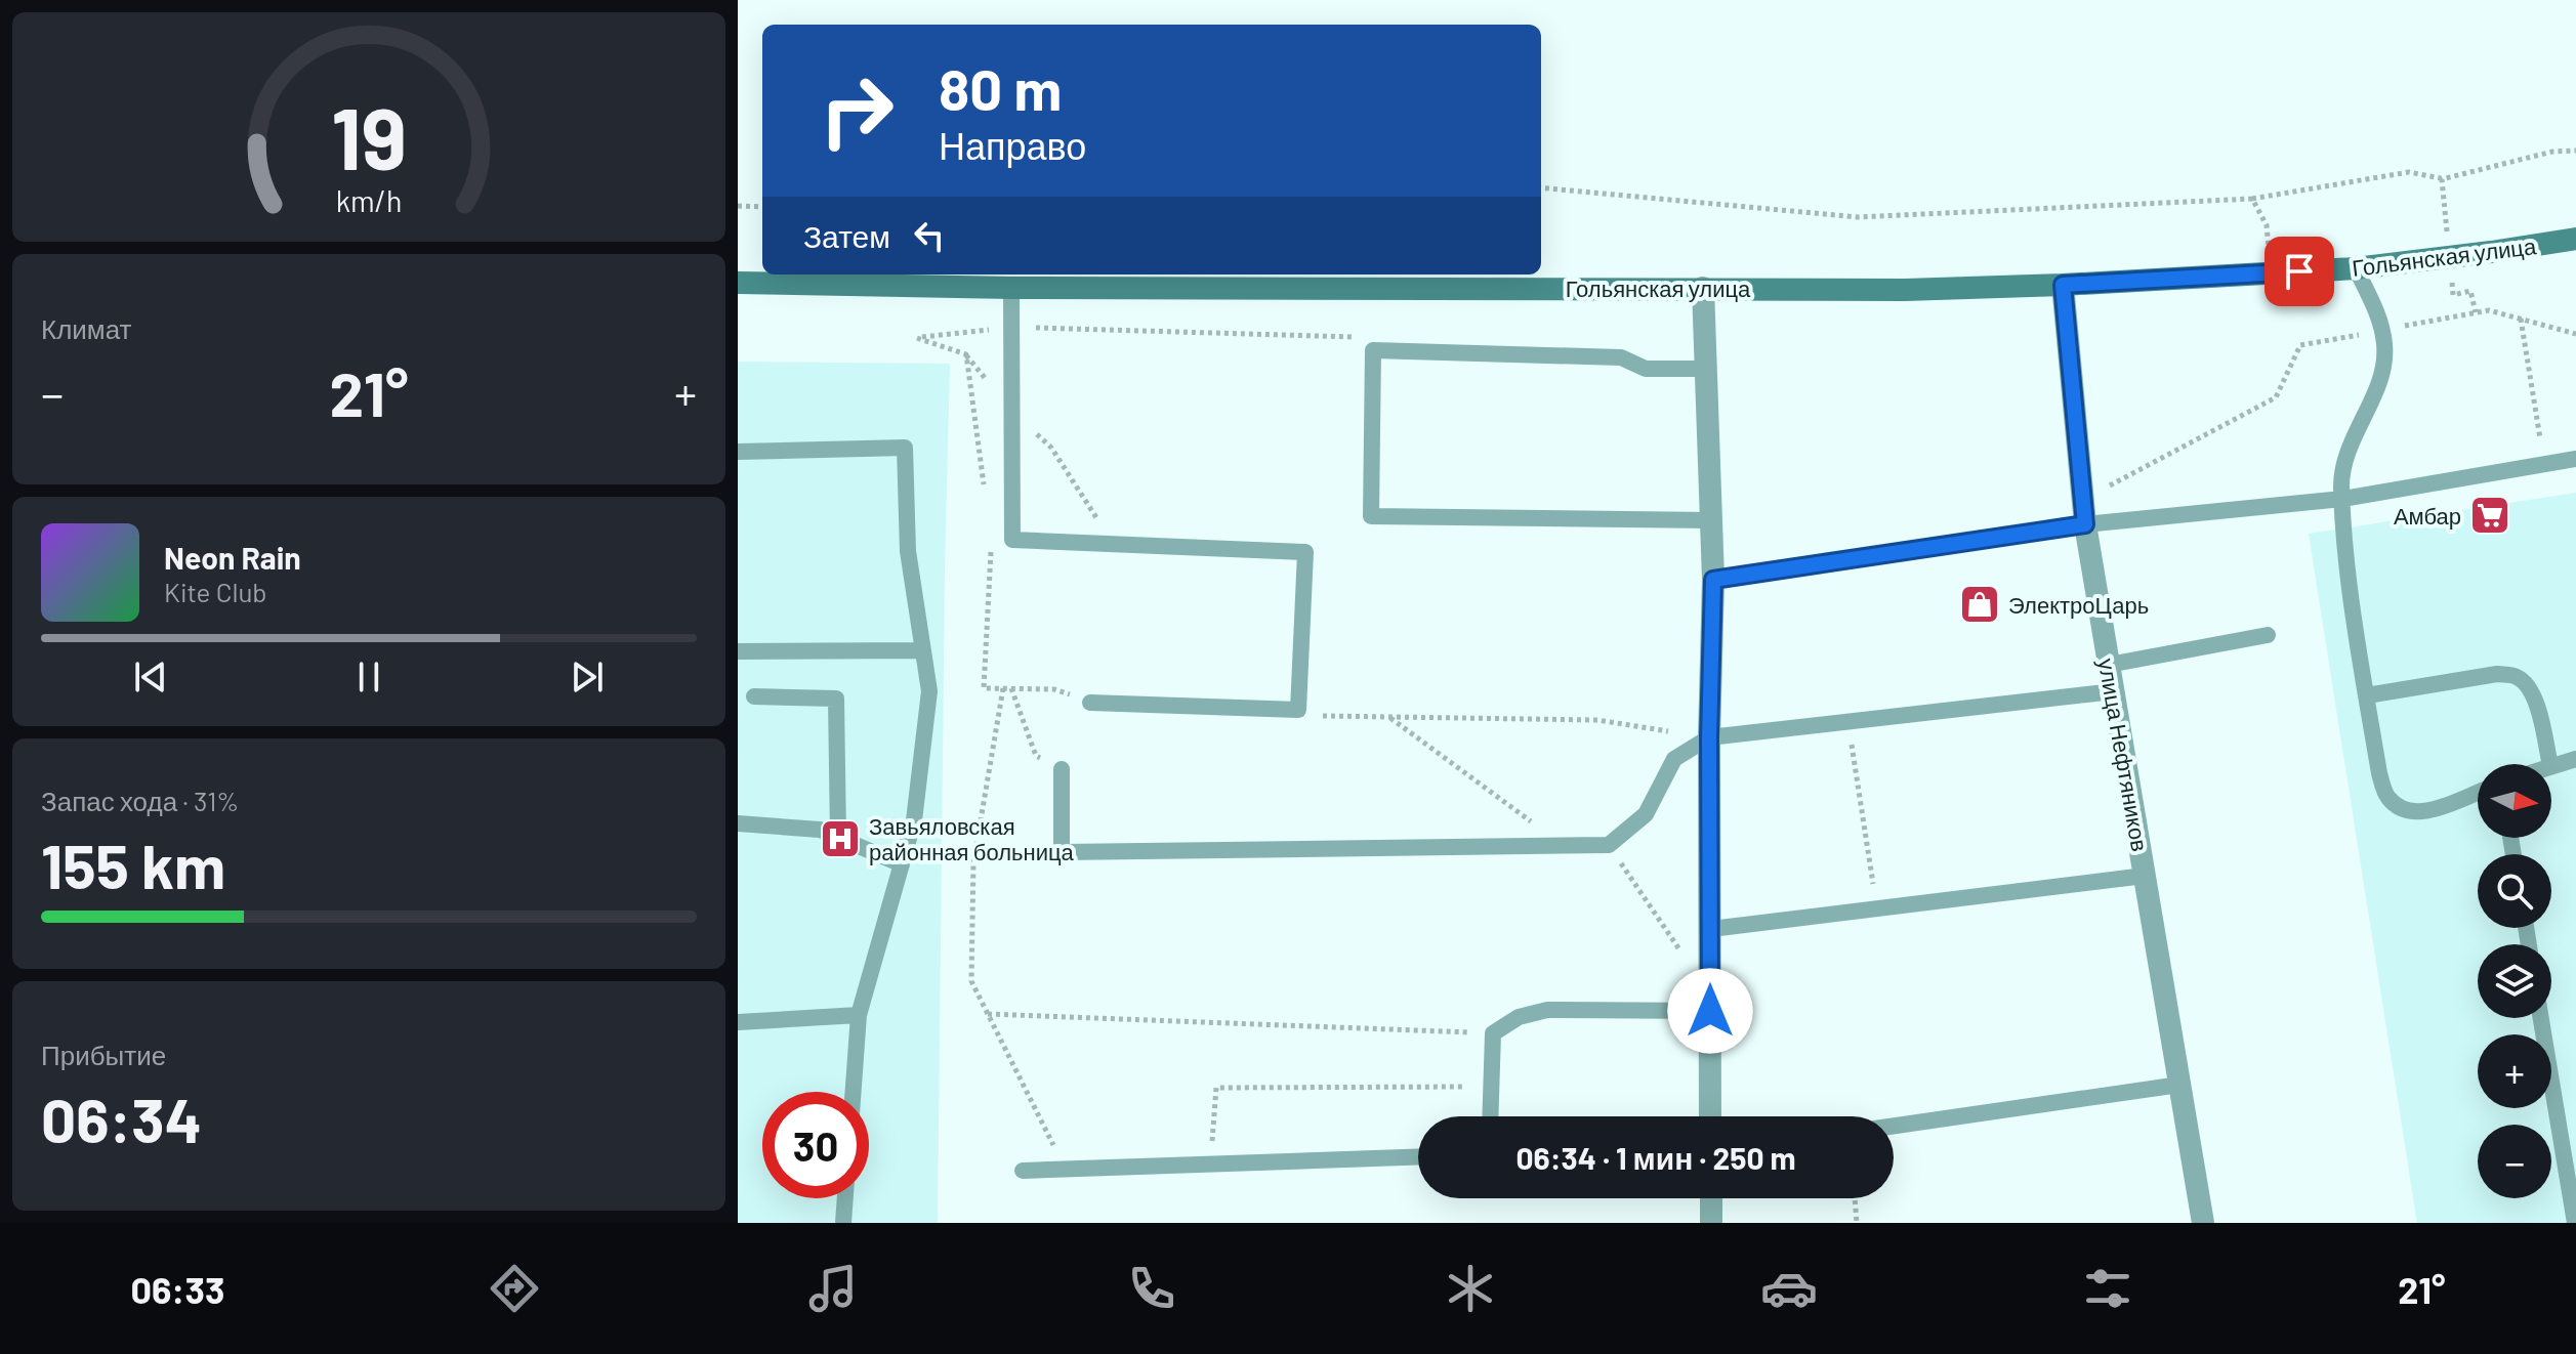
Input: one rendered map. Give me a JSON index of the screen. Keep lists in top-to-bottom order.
{
  "streets": {
    "main road": ["Гольянская улица"],
    "street": ["улица Нефтяников"]
  },
  "crossings": [
    ["Гольянская улица", "улица Нефтяников"]
  ],
  "places": {
    "supermarket": ["Амбар"],
    "shop": ["ЭлектроЦарь"],
    "hospital": ["Завьяловская районная больница"]
  },
  "north": "right",
  "page": {
    "turn": ["80 m", "Направо"],
    "then": "Затем",
    "tile": [
      "Климат",
      ["Запас хода · 31%", "155 km"],
      ["Прибытие", "06:34"]
    ],
    "heat": ["−", "21°", "+"],
    "song": ["Neon Rain", "Kite Club"],
    "map_buttons": ["+", "−"],
    "limit": "30",
    "trip": "06:34 · 1 мин · 250 m",
    "tabs": ["06:33", "21°"],
    "gauge": ["19", "km/h"]
  }
}
